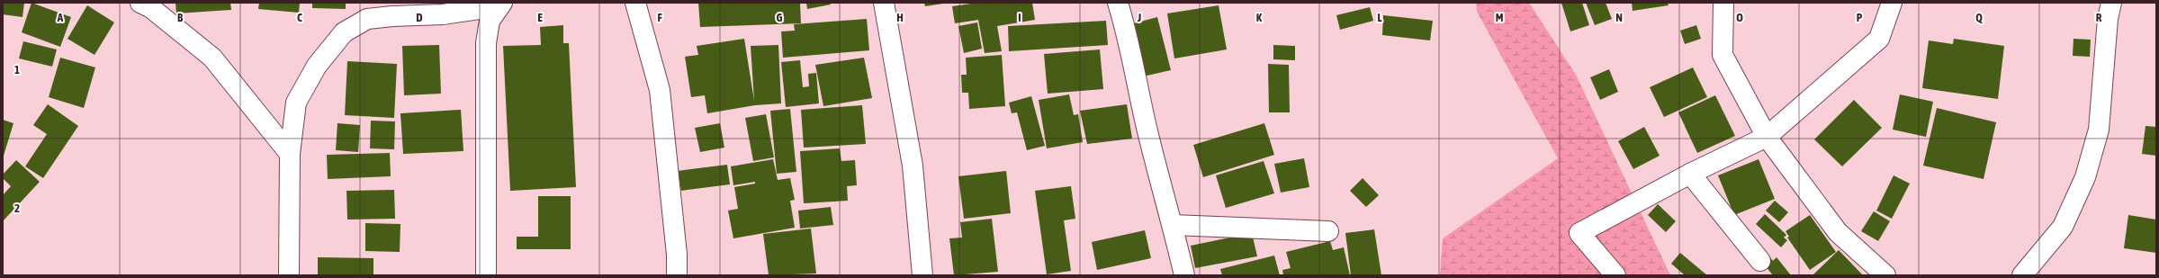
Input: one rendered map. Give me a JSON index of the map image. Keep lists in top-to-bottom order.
{
  "grid": {
    "columns": [
      "A",
      "B",
      "C",
      "D",
      "E",
      "F",
      "G",
      "H",
      "I",
      "J",
      "K",
      "L",
      "M",
      "N",
      "O",
      "P",
      "Q",
      "R"
    ],
    "rows": ["1", "2"]
  }
}
